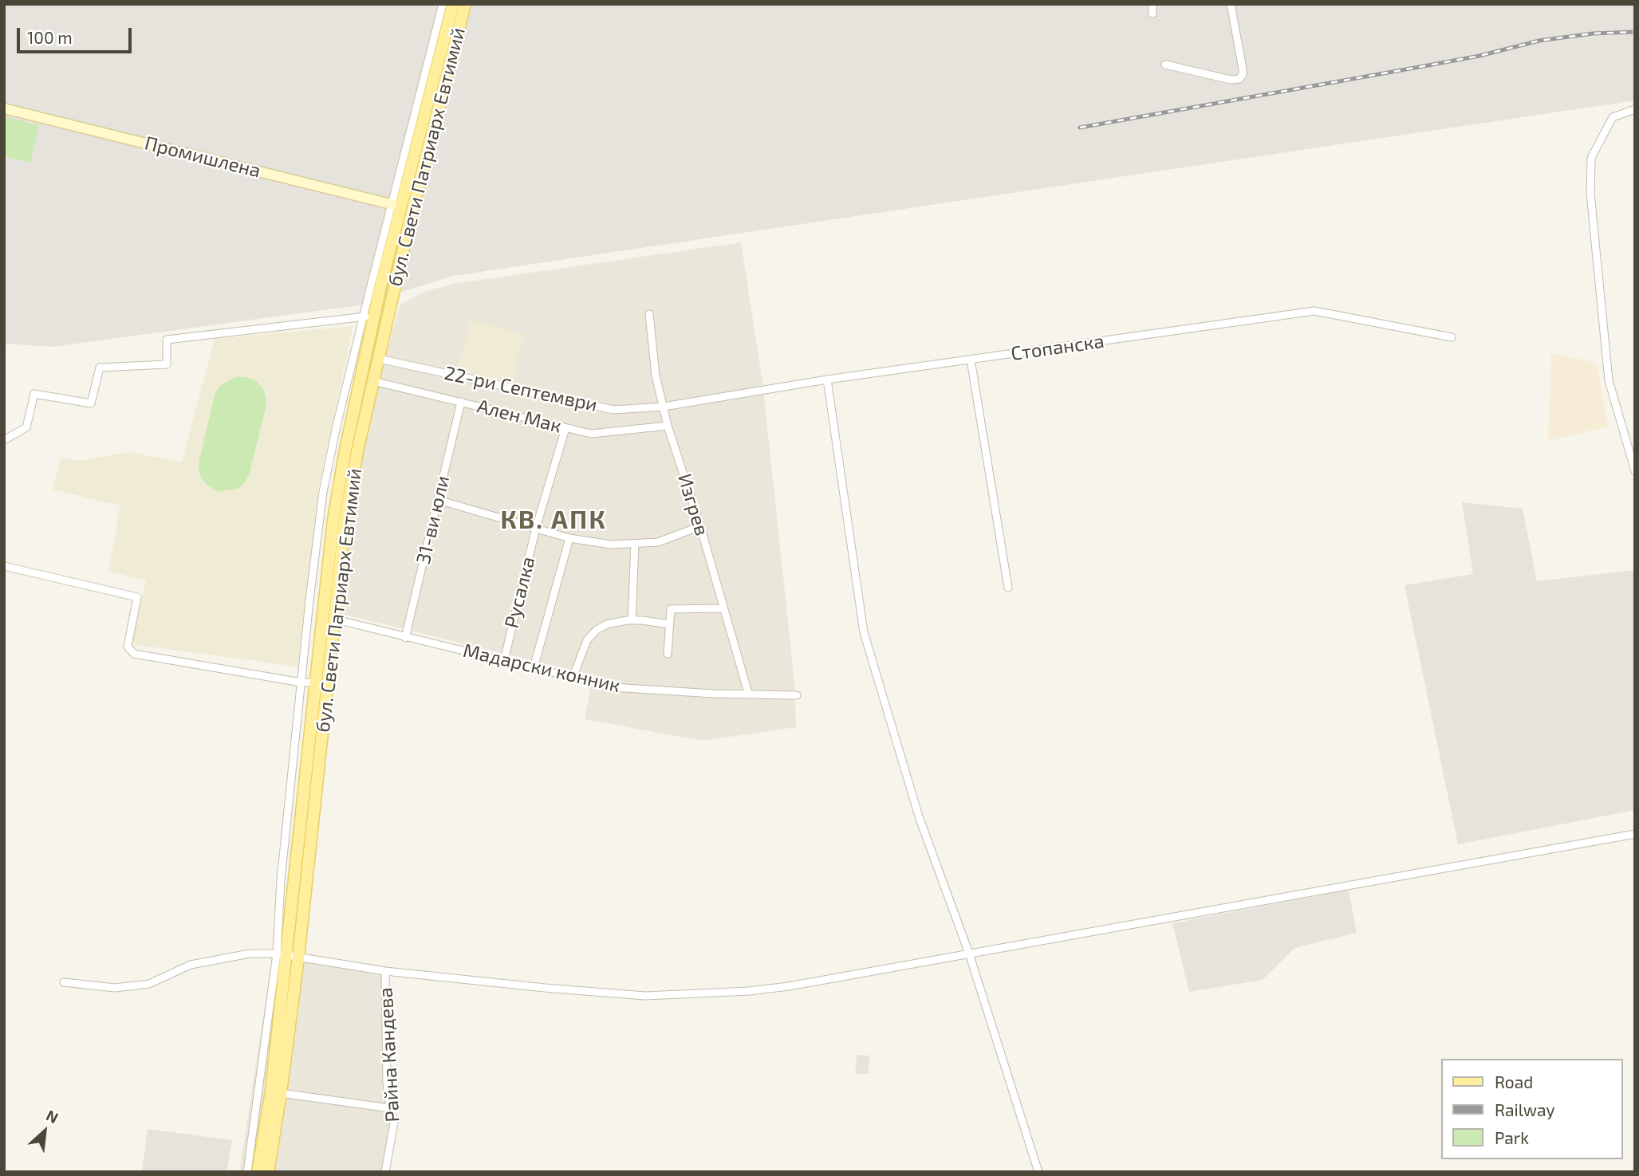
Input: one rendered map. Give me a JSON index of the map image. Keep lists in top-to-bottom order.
{
  "streets": {
    "main road": ["Промишлена", "бул. Свети Патриарх Евтимий"],
    "street": [
      "Стопанска",
      "22-ри Септември",
      "Ален Мак",
      "Изгрев",
      "31-ви юли",
      "Русалка",
      "Мадарски конник",
      "Райна Кандева"
    ]
  },
  "crossings": [
    ["Промишлена", "бул. Свети Патриарх Евтимий"],
    ["бул. Свети Патриарх Евтимий", "22-ри Септември"],
    ["бул. Свети Патриарх Евтимий", "Ален Мак"],
    ["бул. Свети Патриарх Евтимий", "Мадарски конник"],
    ["Стопанска", "22-ри Септември"],
    ["Стопанска", "Изгрев"],
    ["22-ри Септември", "Изгрев"],
    ["Ален Мак", "Изгрев"],
    ["Ален Мак", "31-ви юли"],
    ["Ален Мак", "Русалка"],
    ["Изгрев", "Мадарски конник"],
    ["31-ви юли", "Мадарски конник"],
    ["Русалка", "Мадарски конник"]
  ],
  "districts": ["КВ. АПК"],
  "legend": ["Road", "Railway", "Park"],
  "scale_bar": "100 m",
  "north": "top right"
}
